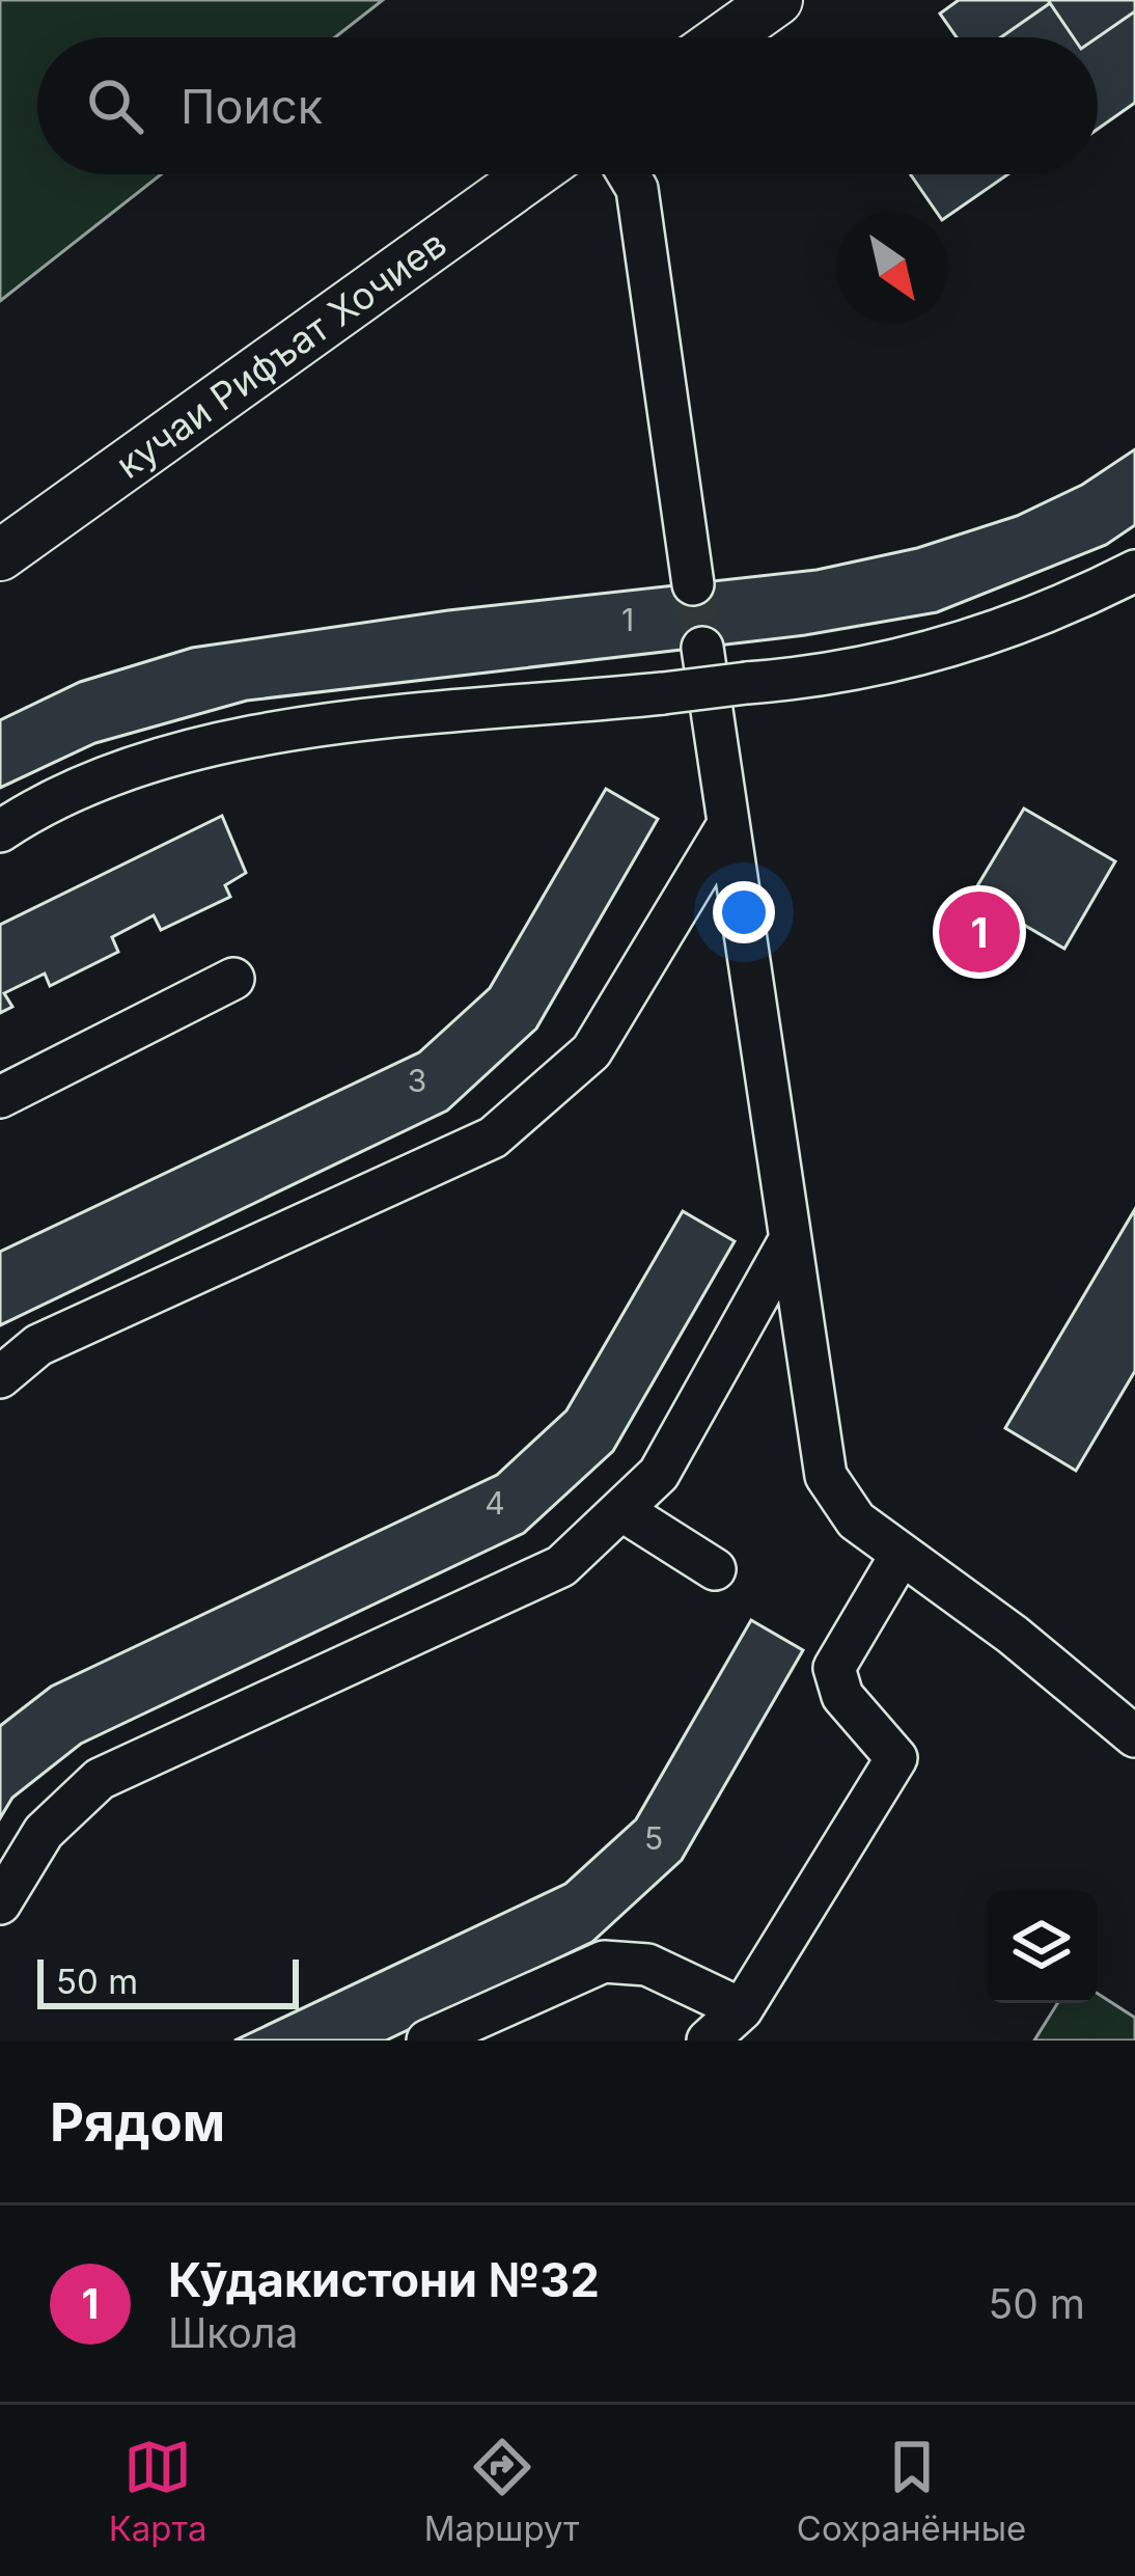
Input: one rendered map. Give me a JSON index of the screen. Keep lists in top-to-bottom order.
{
  "streets": {
    "main road": ["кучаи Рифъат Хочиев"]
  },
  "house_numbers": [
    "1",
    "3",
    "4",
    "5"
  ],
  "scale_bar": "50 m",
  "north": "bottom right",
  "page": {
    "search": "Поиск",
    "pins": "1",
    "scale": "50 m",
    "heading": "Рядом",
    "list": [
      {
        "mark": "1",
        "name": "Кӯдакистони №32",
        "note": "Школа",
        "value": "50 m"
      }
    ],
    "nav": ["Карта", "Маршрут", "Сохранённые"]
  }
}
